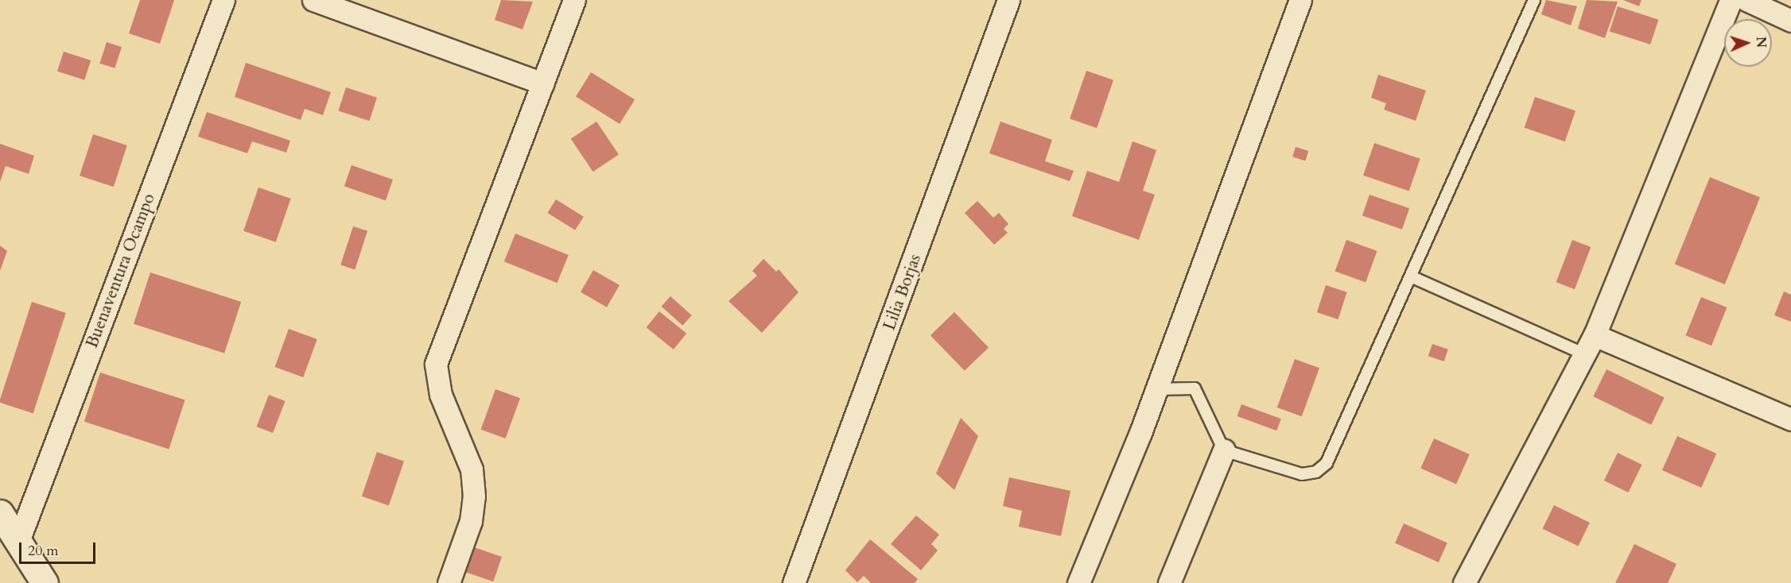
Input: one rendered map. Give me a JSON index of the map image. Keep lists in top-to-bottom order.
{
  "streets": {
    "street": ["Buenaventura Ocampo", "Lilia Borjas"]
  },
  "scale_bar": "20 m",
  "north": "right"
}
